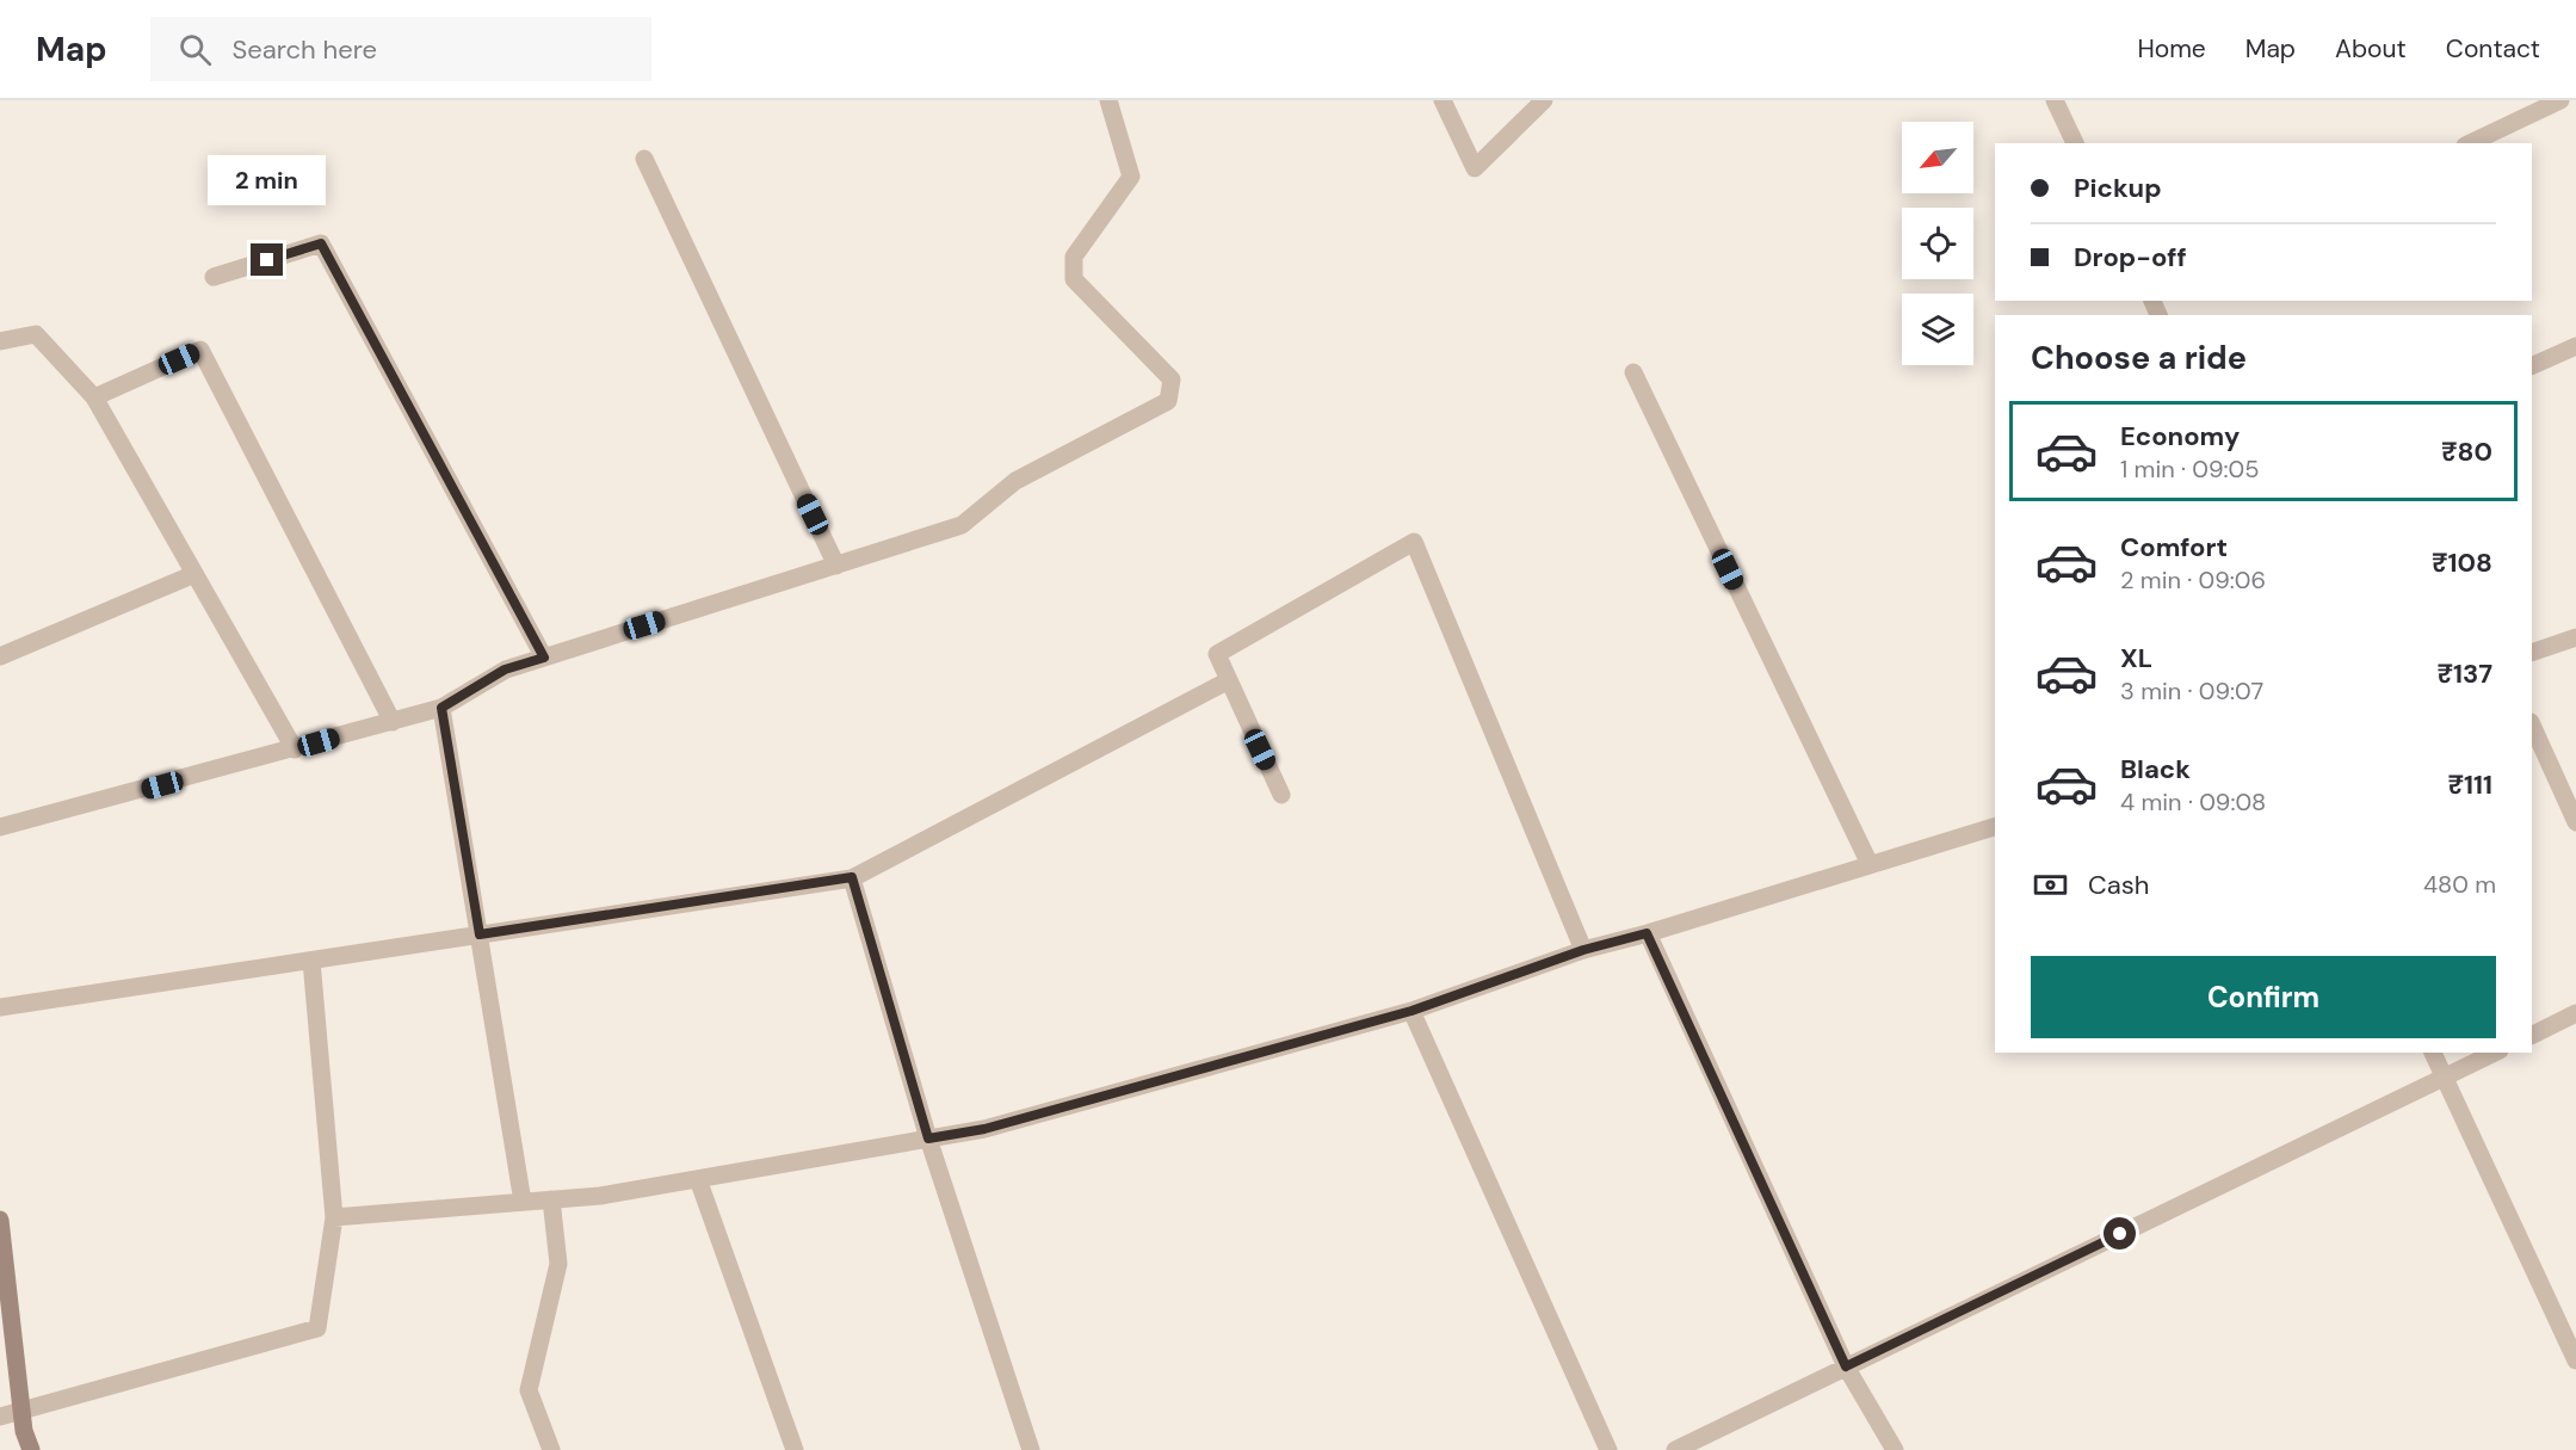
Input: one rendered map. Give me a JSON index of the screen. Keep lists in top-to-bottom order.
{
  "north": "bottom left",
  "page": {
    "header": "Map",
    "search": "Search here",
    "nav": [
      "Home",
      "Map",
      "About",
      "Contact"
    ],
    "banner": ["Pickup", "Drop-off"],
    "bubble": "2 min",
    "heading": "Choose a ride",
    "list": [
      {
        "name": "Economy",
        "note": "1 min · 09:05",
        "value": "₹80"
      },
      {
        "name": "Comfort",
        "note": "2 min · 09:06",
        "value": "₹108"
      },
      {
        "name": "XL",
        "note": "3 min · 09:07",
        "value": "₹137"
      },
      {
        "name": "Black",
        "note": "4 min · 09:08",
        "value": "₹111"
      }
    ],
    "pay": ["Cash", "480 m"],
    "buttons": "Confirm"
  }
}
